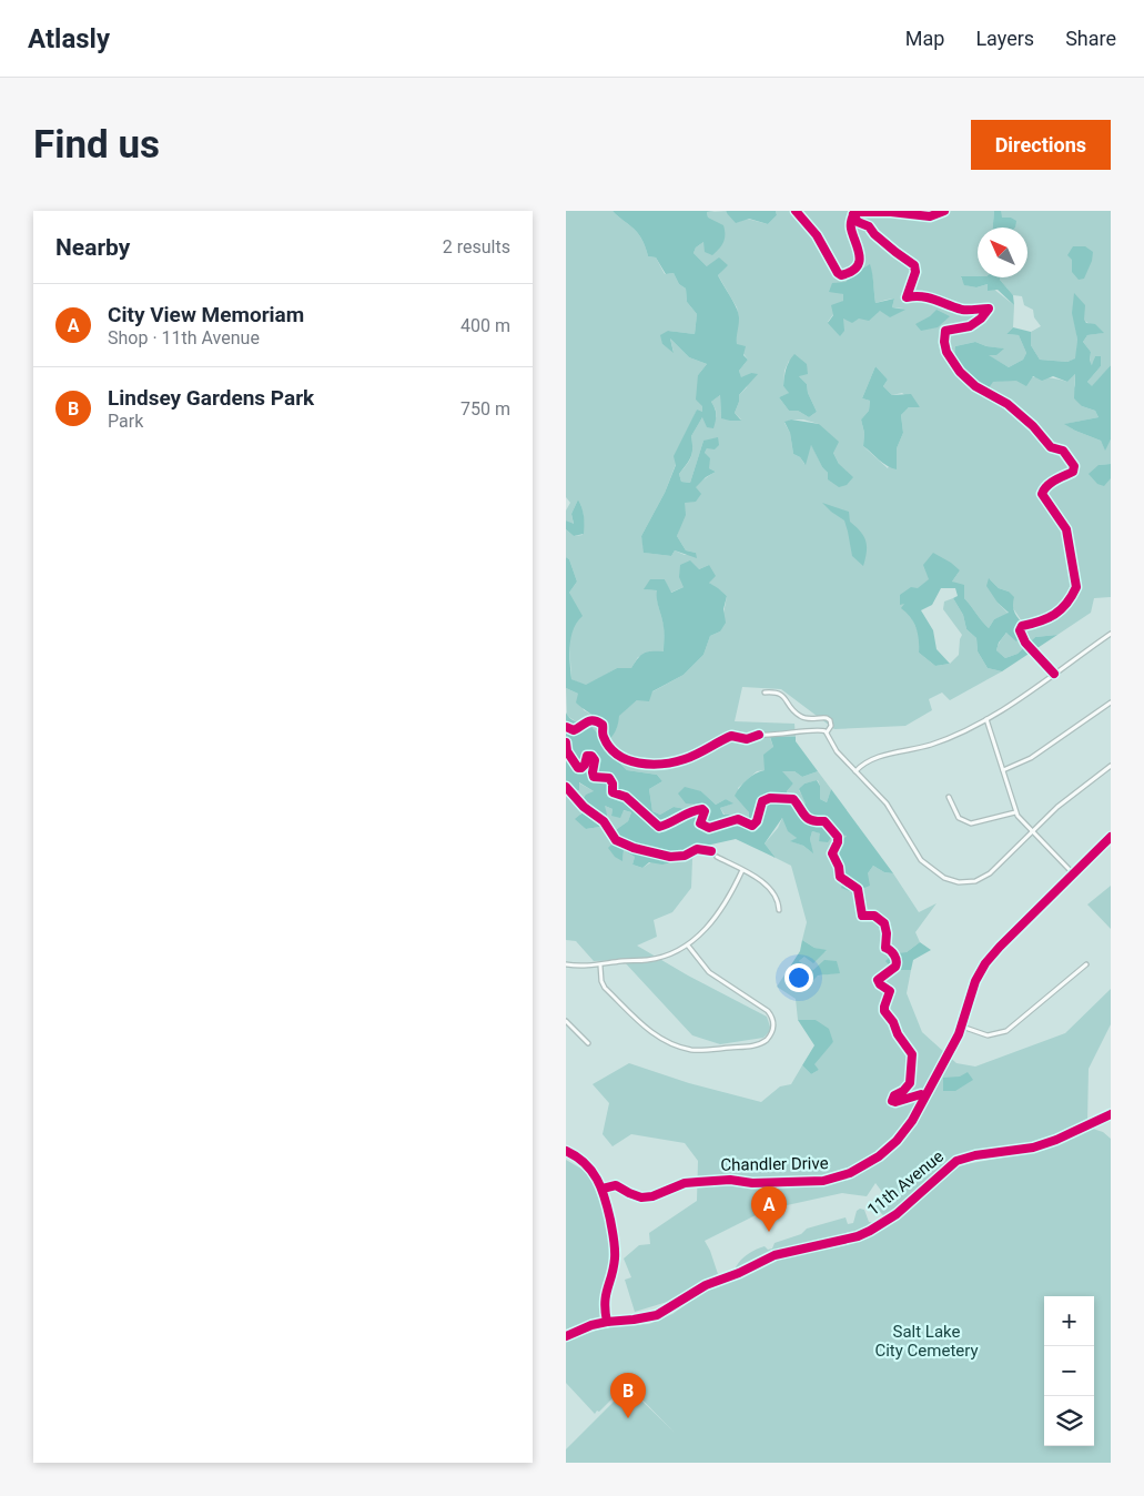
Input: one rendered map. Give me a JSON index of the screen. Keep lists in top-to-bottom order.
{
  "streets": {
    "street": ["Chandler Drive", "11th Avenue"]
  },
  "parks": ["Salt Lake City Cemetery"],
  "north": "top left",
  "page": {
    "header": "Atlasly",
    "nav": ["Map", "Layers", "Share"],
    "buttons": "Directions",
    "title": "Find us",
    "heading": ["Nearby", "2 results"],
    "list": [
      {
        "mark": "A",
        "name": "City View Memoriam",
        "note": "Shop · 11th Avenue",
        "value": "400 m"
      },
      {
        "mark": "B",
        "name": "Lindsey Gardens Park",
        "note": "Park",
        "value": "750 m"
      }
    ],
    "pins": ["A", "B"],
    "map_buttons": ["+", "−"]
  }
}
